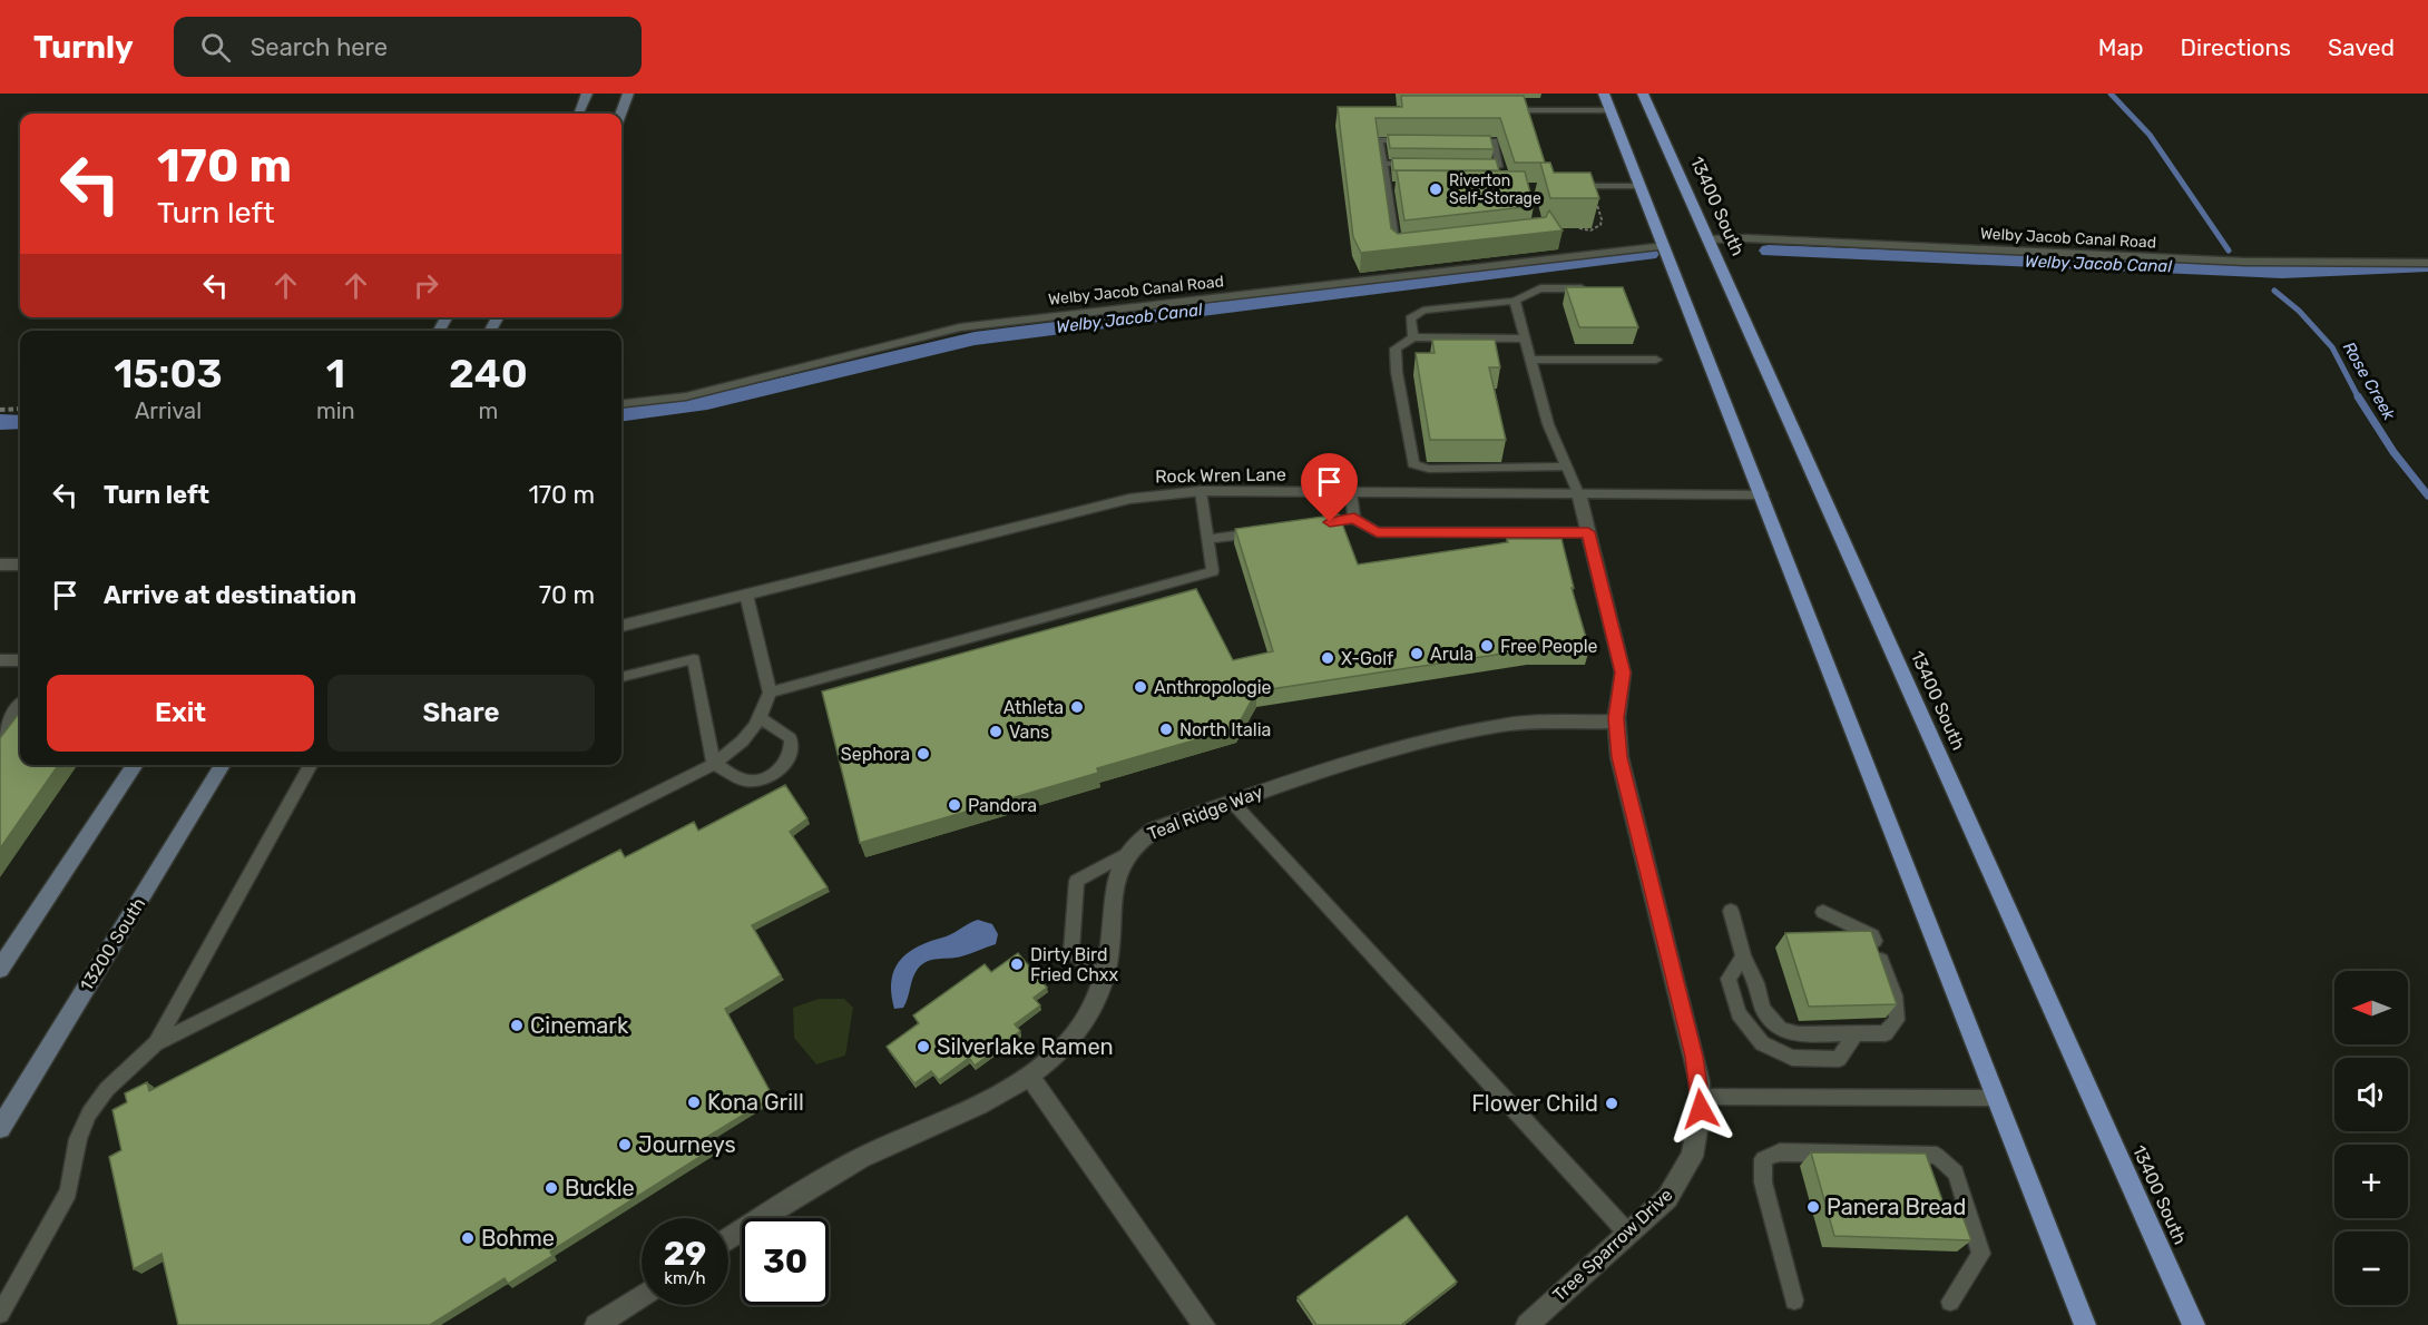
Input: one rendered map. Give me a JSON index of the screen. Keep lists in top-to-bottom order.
{
  "streets": {
    "main road": ["13400 South"],
    "street": [
      "Rock Wren Lane",
      "Teal Ridge Way",
      "13200 South",
      "Tree Sparrow Drive"
    ],
    "lane": ["Welby Jacob Canal Road"]
  },
  "crossings": [
    ["13400 South", "Welby Jacob Canal Road"],
    ["Rock Wren Lane", "Tree Sparrow Drive"],
    ["Teal Ridge Way", "Tree Sparrow Drive"]
  ],
  "water": ["Welby Jacob Canal", "Rose Creek"],
  "places": [
    "Riverton Self-Storage",
    "Free People",
    "Arula",
    "X-Golf",
    "Anthropologie",
    "Athleta",
    "North Italia",
    "Vans",
    "Sephora",
    "Pandora",
    "Dirty Bird Fried Chxx",
    "Cinemark",
    "Silverlake Ramen",
    "Kona Grill",
    "Flower Child",
    "Journeys",
    "Buckle",
    "Panera Bread",
    "Bohme"
  ],
  "north": "left",
  "page": {
    "header": "Turnly",
    "search": "Search here",
    "nav": ["Map", "Directions", "Saved"],
    "turn": ["170 m", "Turn left"],
    "eta": [
      "15:03",
      "Arrival",
      "1",
      "min",
      "240",
      "m"
    ],
    "list": [
      {
        "name": "Turn left",
        "value": "170 m"
      },
      {
        "name": "Arrive at destination",
        "value": "70 m"
      }
    ],
    "buttons": ["Exit", "Share"],
    "map_buttons": ["+", "−"],
    "speed": "29 km/h",
    "limit": "30"
  }
}
